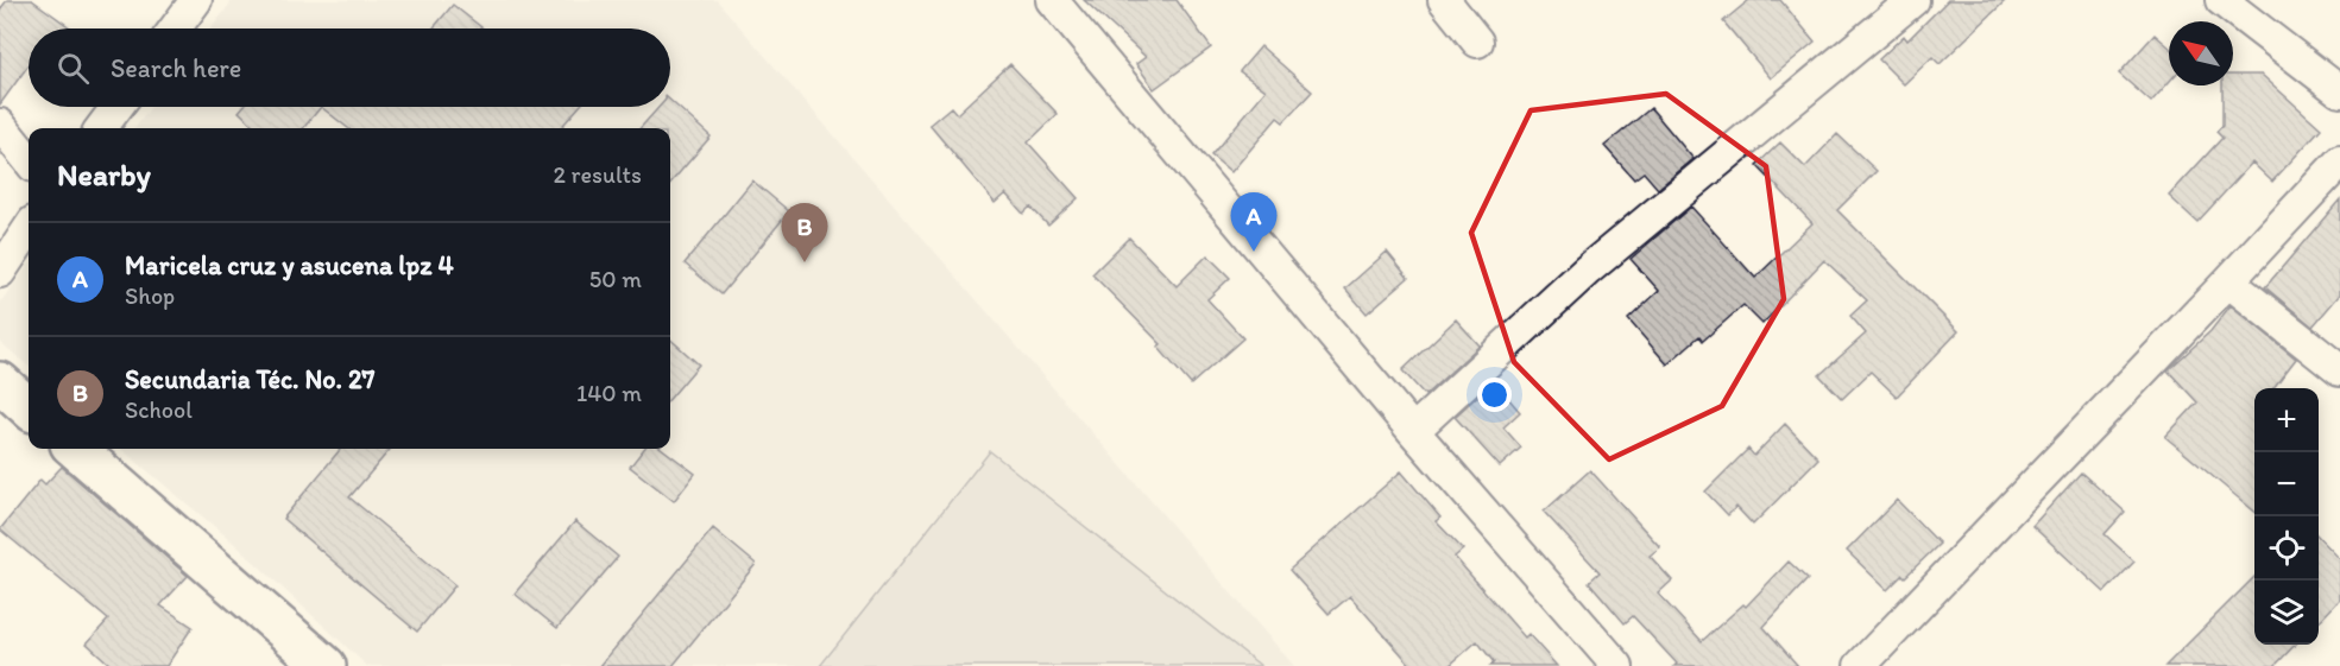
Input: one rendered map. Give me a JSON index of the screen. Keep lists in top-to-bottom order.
{
  "north": "top left",
  "page": {
    "search": "Search here",
    "heading": ["Nearby", "2 results"],
    "pins": ["A", "B"],
    "list": [
      {
        "mark": "A",
        "name": "Maricela cruz y asucena lpz 4",
        "note": "Shop",
        "value": "50 m"
      },
      {
        "mark": "B",
        "name": "Secundaria Téc. No. 27",
        "note": "School",
        "value": "140 m"
      }
    ],
    "map_buttons": ["+", "−"]
  }
}
